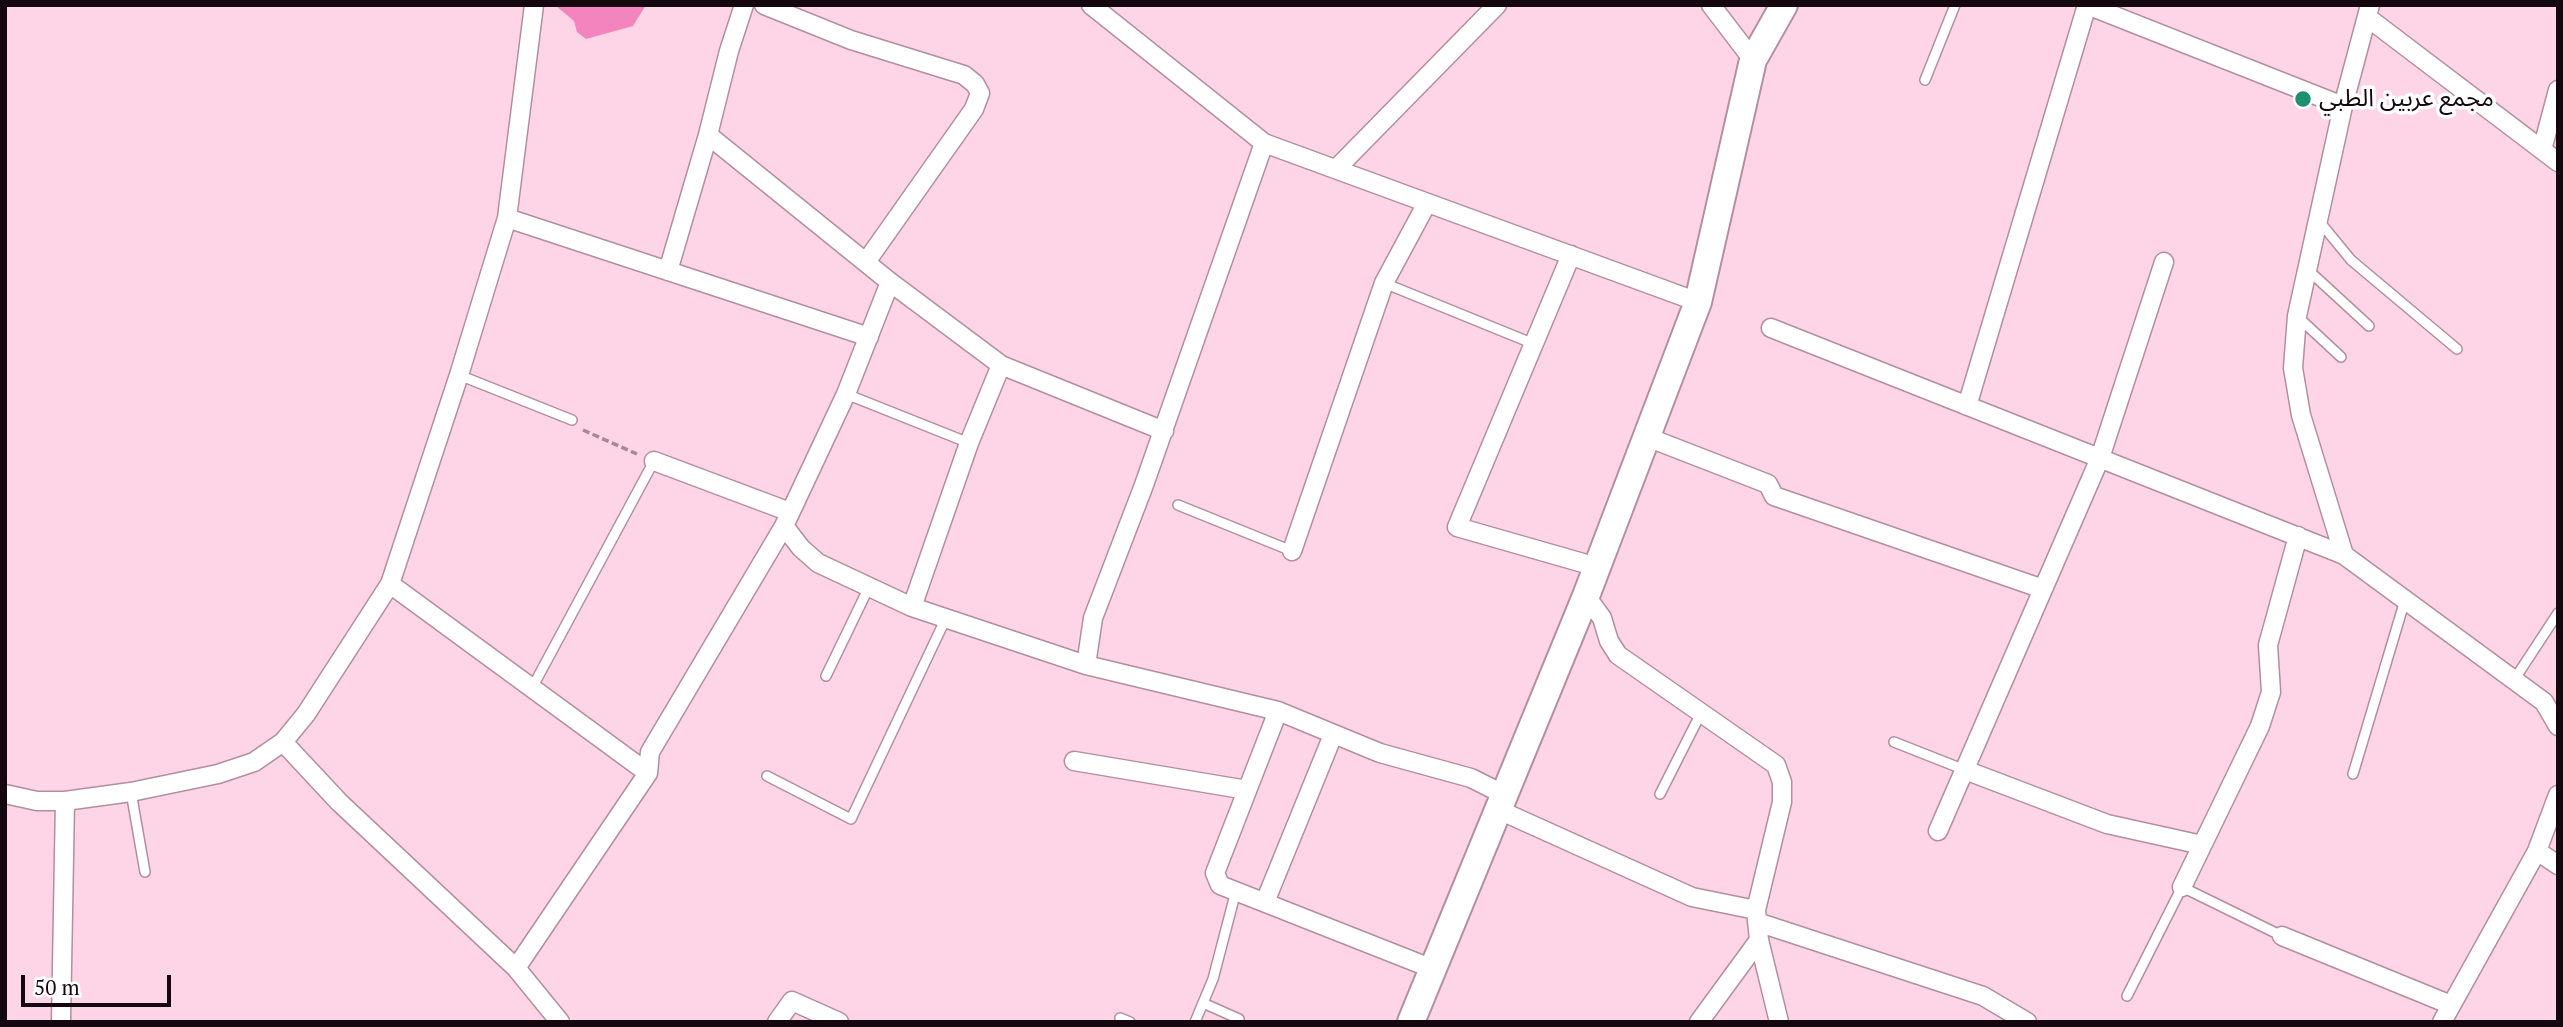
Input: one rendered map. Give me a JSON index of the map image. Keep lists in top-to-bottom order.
{
  "places": ["مجمع عربين الطبي"],
  "scale_bar": "50 m"
}
